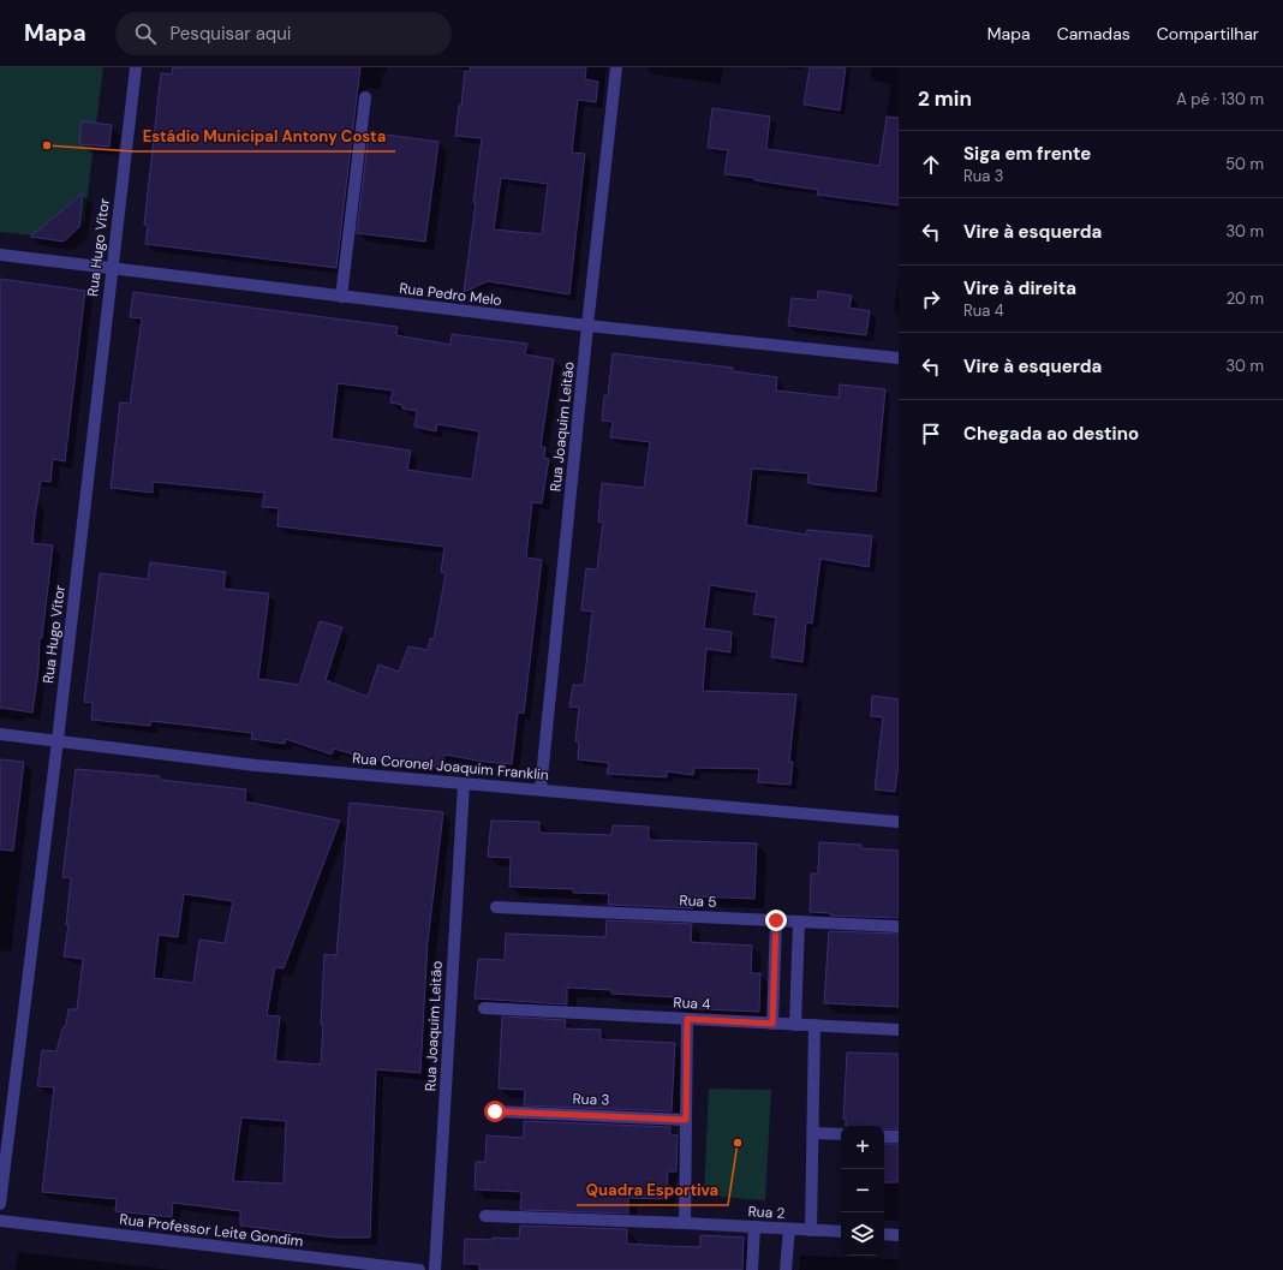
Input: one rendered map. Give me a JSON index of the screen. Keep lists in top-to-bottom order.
{
  "streets": {
    "street": [
      "Rua Hugo Vítor",
      "Rua Pedro Melo",
      "Rua Joaquim Leitão",
      "Rua Coronel Joaquim Franklin",
      "Rua 5",
      "Rua 4",
      "Rua 3",
      "Rua 2",
      "Rua Professor Leite Gondim"
    ]
  },
  "crossings": [
    ["Rua Hugo Vítor", "Rua Pedro Melo"],
    ["Rua Hugo Vítor", "Rua Coronel Joaquim Franklin"],
    ["Rua Pedro Melo", "Rua Joaquim Leitão"],
    ["Rua Joaquim Leitão", "Rua Coronel Joaquim Franklin"]
  ],
  "places": ["Estádio Municipal Antony Costa", "Quadra Esportiva"],
  "page": {
    "header": "Mapa",
    "search": "Pesquisar aqui",
    "nav": ["Mapa", "Camadas", "Compartilhar"],
    "heading": ["2 min", "A pé · 130 m"],
    "list": [
      ["Siga em frente", "Rua 3", "50 m"],
      ["Vire à esquerda", "30 m"],
      ["Vire à direita", "Rua 4", "20 m"],
      ["Vire à esquerda", "30 m"],
      "Chegada ao destino"
    ],
    "map_buttons": ["+", "−"]
  }
}
